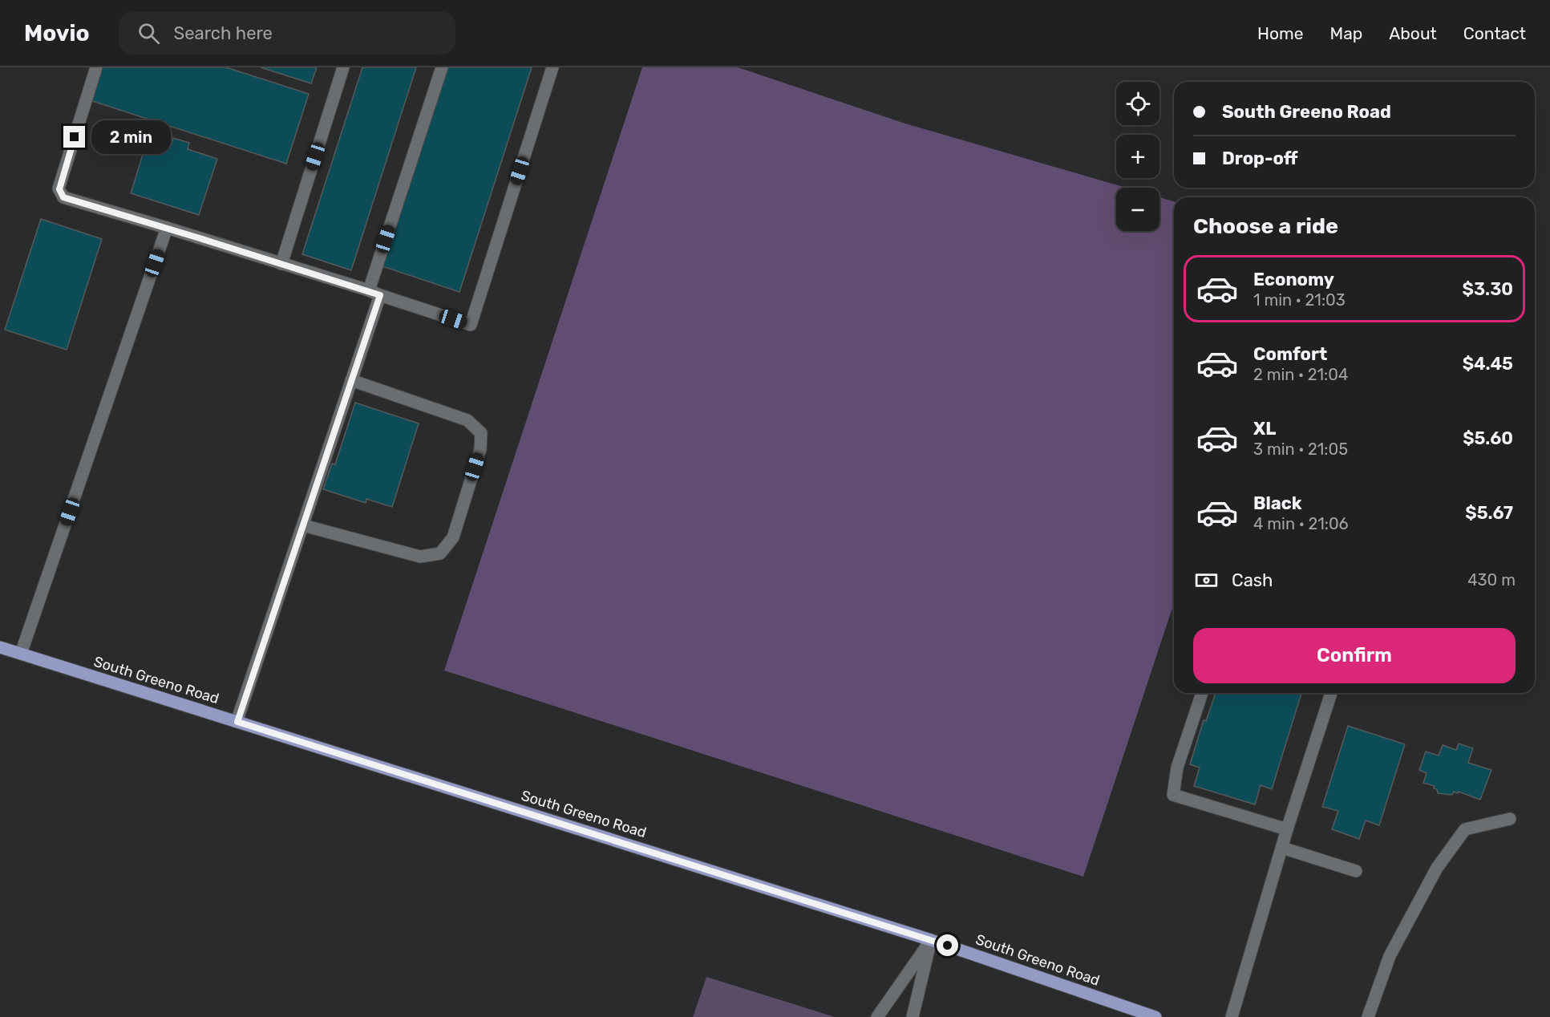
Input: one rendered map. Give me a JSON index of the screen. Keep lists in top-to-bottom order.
{
  "streets": {
    "main road": ["South Greeno Road"]
  },
  "page": {
    "header": "Movio",
    "search": "Search here",
    "nav": [
      "Home",
      "Map",
      "About",
      "Contact"
    ],
    "map_buttons": ["+", "−"],
    "banner": ["South Greeno Road", "Drop-off"],
    "bubble": "2 min",
    "heading": "Choose a ride",
    "list": [
      {
        "name": "Economy",
        "note": "1 min · 21:03",
        "value": "$3.30"
      },
      {
        "name": "Comfort",
        "note": "2 min · 21:04",
        "value": "$4.45"
      },
      {
        "name": "XL",
        "note": "3 min · 21:05",
        "value": "$5.60"
      },
      {
        "name": "Black",
        "note": "4 min · 21:06",
        "value": "$5.67"
      }
    ],
    "pay": ["Cash", "430 m"],
    "buttons": "Confirm"
  }
}
